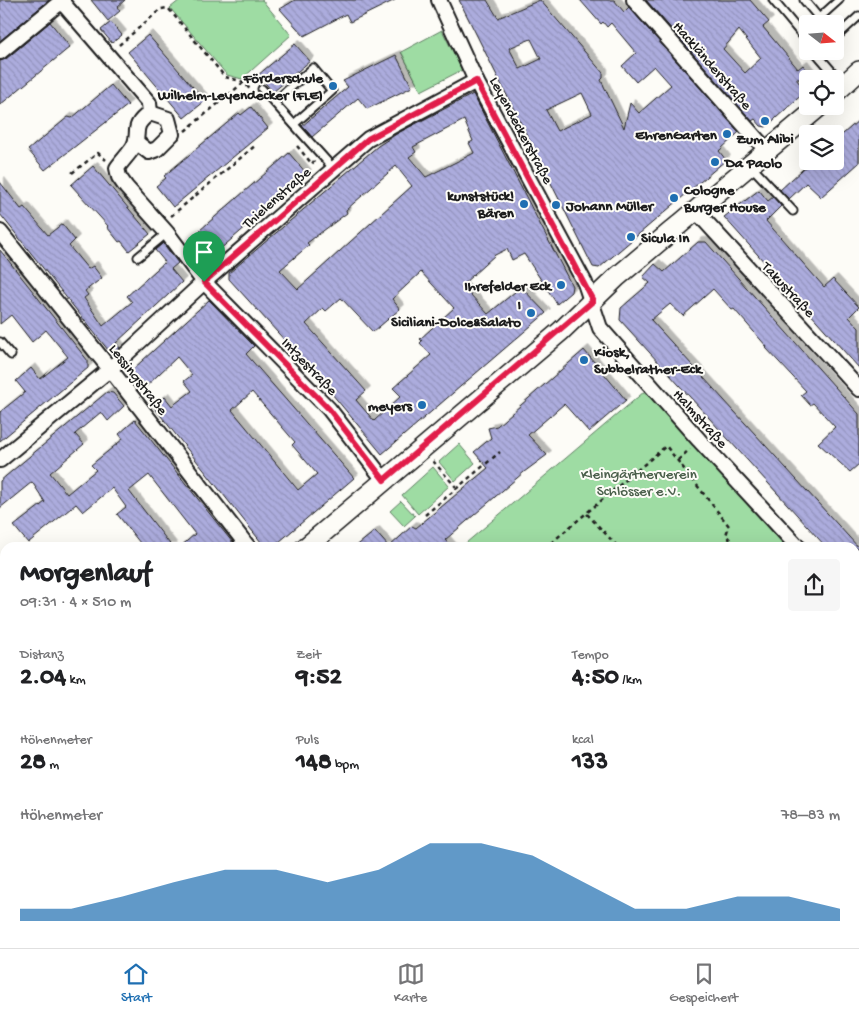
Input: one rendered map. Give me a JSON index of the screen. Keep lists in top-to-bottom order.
{
  "streets": {
    "street": [
      "Hackländerstraße",
      "Leyendeckerstraße",
      "Thielenstraße",
      "Takustraße",
      "Intzestraße",
      "Lessingstraße",
      "Halmstraße"
    ]
  },
  "crossings": [
    ["Leyendeckerstraße", "Thielenstraße"],
    ["Leyendeckerstraße", "Halmstraße"],
    ["Thielenstraße", "Intzestraße"],
    ["Thielenstraße", "Lessingstraße"]
  ],
  "parks": ["Kleingärtnerverein Schlösser e.V."],
  "places": [
    "Förderschule Wilhelm-Leyendecker (FLE)",
    "Zum Alibi",
    "EhrenGarten",
    "Da Paolo",
    "Cologne Burger House",
    "kunststück! Bären",
    "Johann Müller",
    "Sicula In",
    "Ihrefelder Eck",
    "I Siciliani-Dolce&Salato",
    "Kiosk, Subbelrather-Eck",
    "meyers"
  ],
  "north": "right",
  "page": {
    "heading": ["Morgenlauf", "09:31 · 4 × 510 m"],
    "stats": [
      ["Distanz", "2.04 km"],
      ["Zeit", "9:52"],
      ["Tempo", "4:50 /km"],
      ["Höhenmeter", "28 m"],
      ["Puls", "148 bpm"],
      ["kcal", "133"]
    ],
    "chart": ["Höhenmeter", "78–83 m"],
    "tabs": ["Start", "Karte", "Gespeichert"]
  }
}
